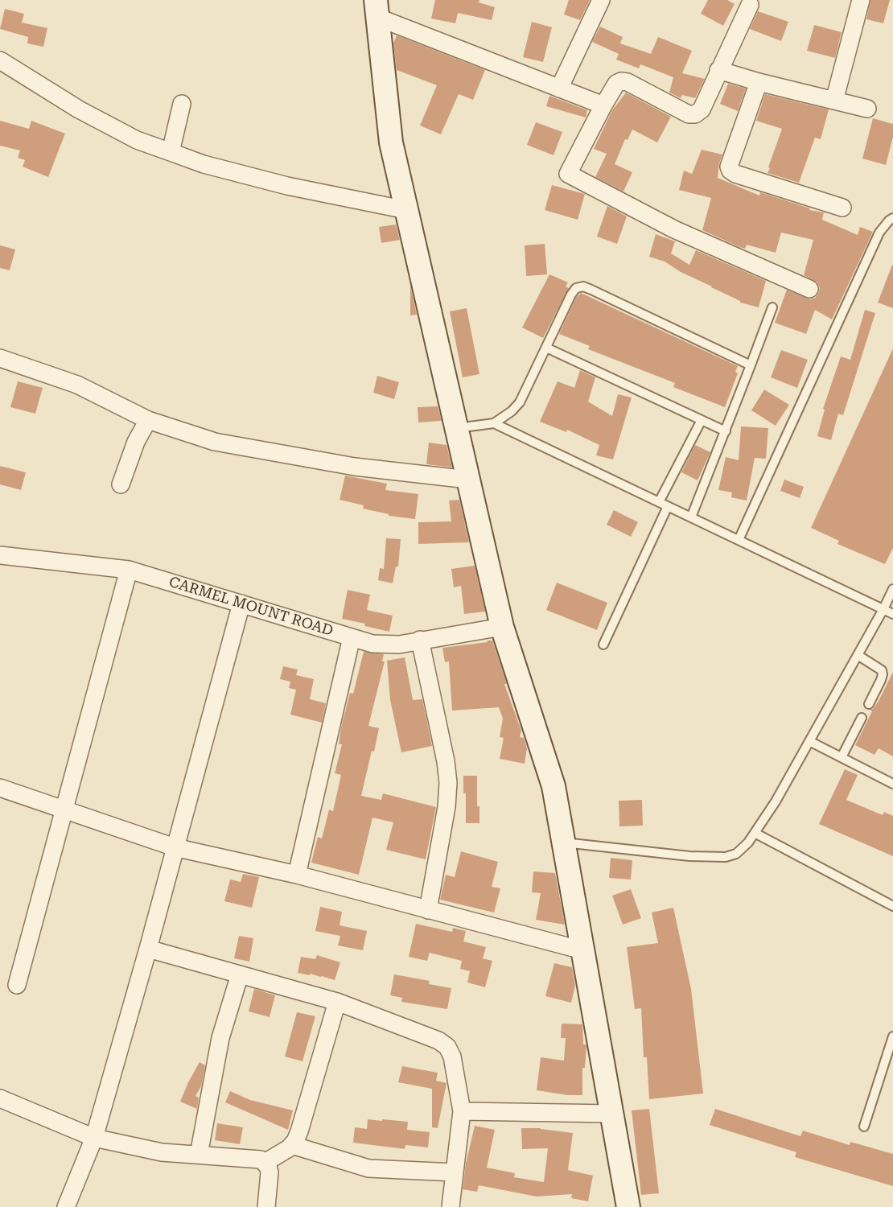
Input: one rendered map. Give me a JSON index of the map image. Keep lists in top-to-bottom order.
{
  "streets": {
    "street": ["CARMEL MOUNT ROAD"]
  }
}
